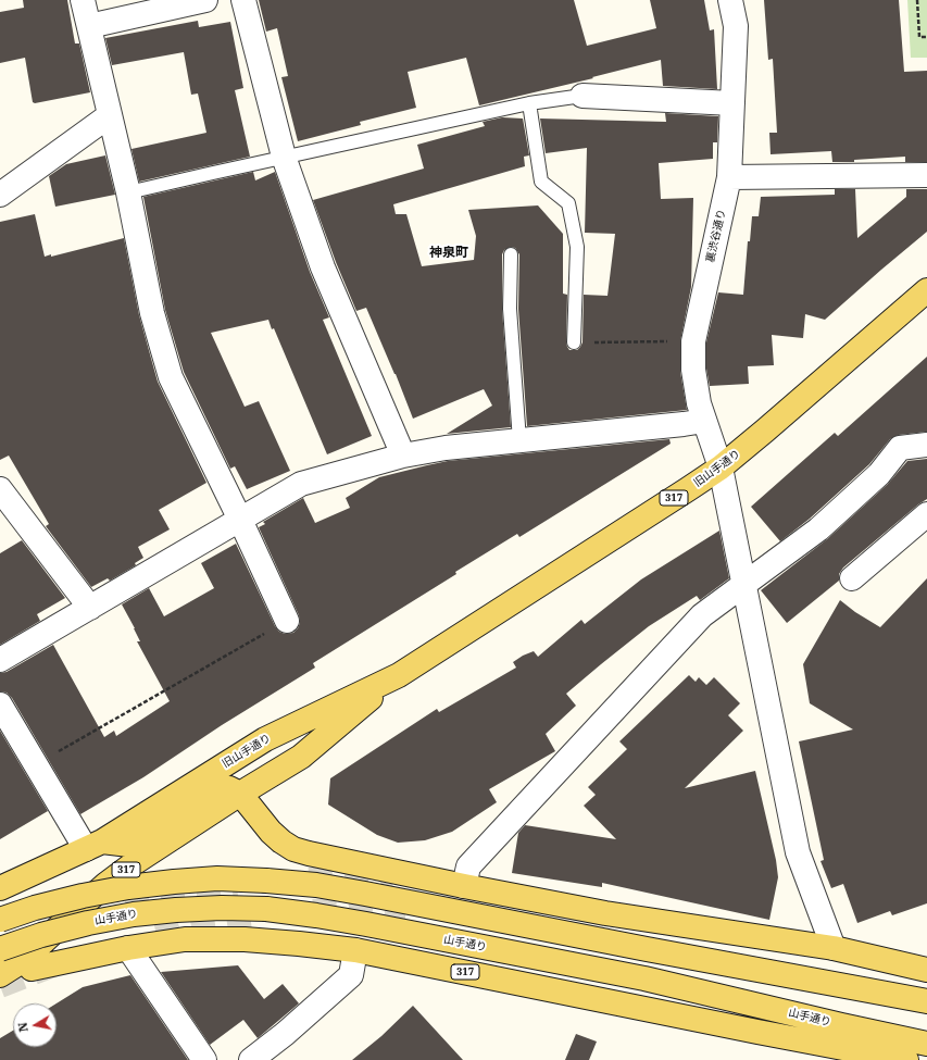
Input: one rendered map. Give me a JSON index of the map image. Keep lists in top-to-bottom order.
{
  "streets": {
    "main road": ["旧山手通り", "317", "山手通り"],
    "street": ["裏渋谷通り"]
  },
  "crossings": [
    ["裏渋谷通り", "旧山手通り"],
    ["旧山手通り", "317"]
  ],
  "districts": ["神泉町"],
  "north": "left"
}
